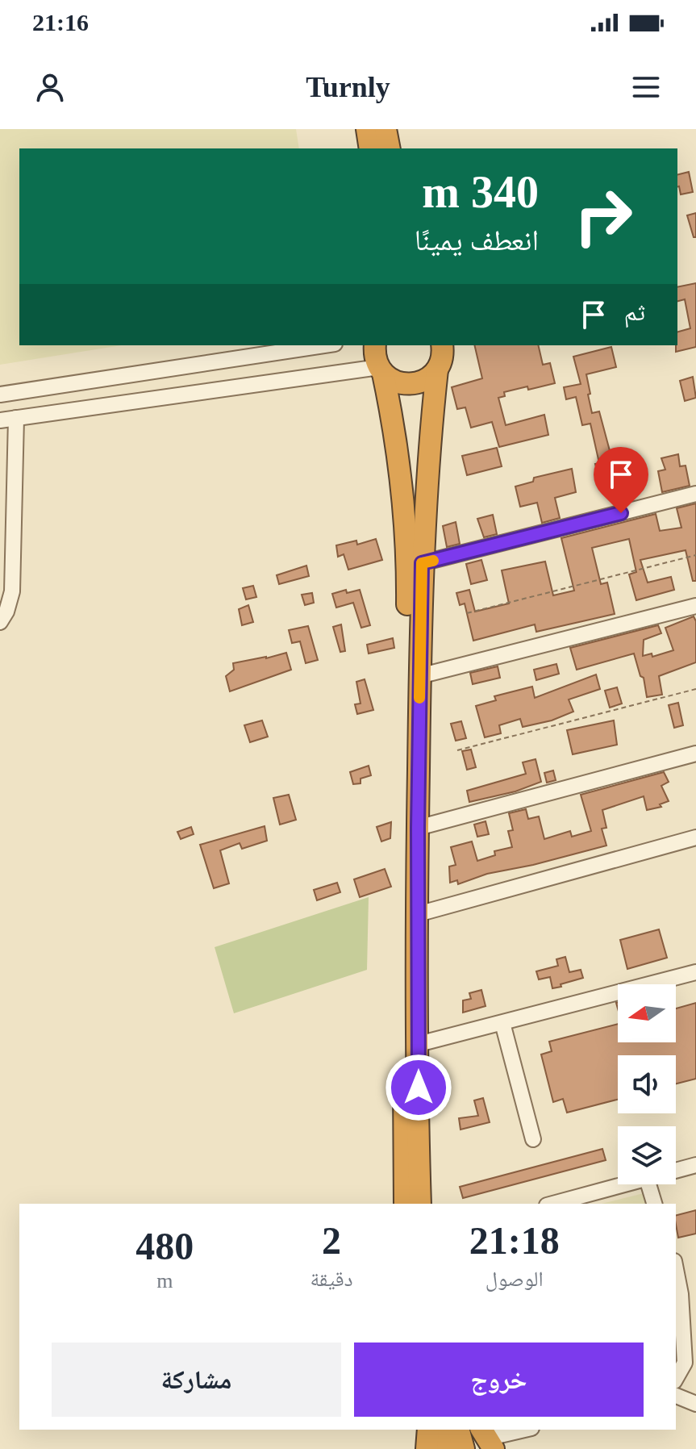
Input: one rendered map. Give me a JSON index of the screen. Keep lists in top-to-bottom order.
{
  "north": "left",
  "page": {
    "status": "21:16",
    "header": "Turnly",
    "turn": ["340 m", "انعطف يمينًا"],
    "then": "ثم",
    "eta": [
      "21:18",
      "الوصول",
      "2",
      "دقيقة",
      "480",
      "m"
    ],
    "buttons": ["خروج", "مشاركة"]
  }
}
